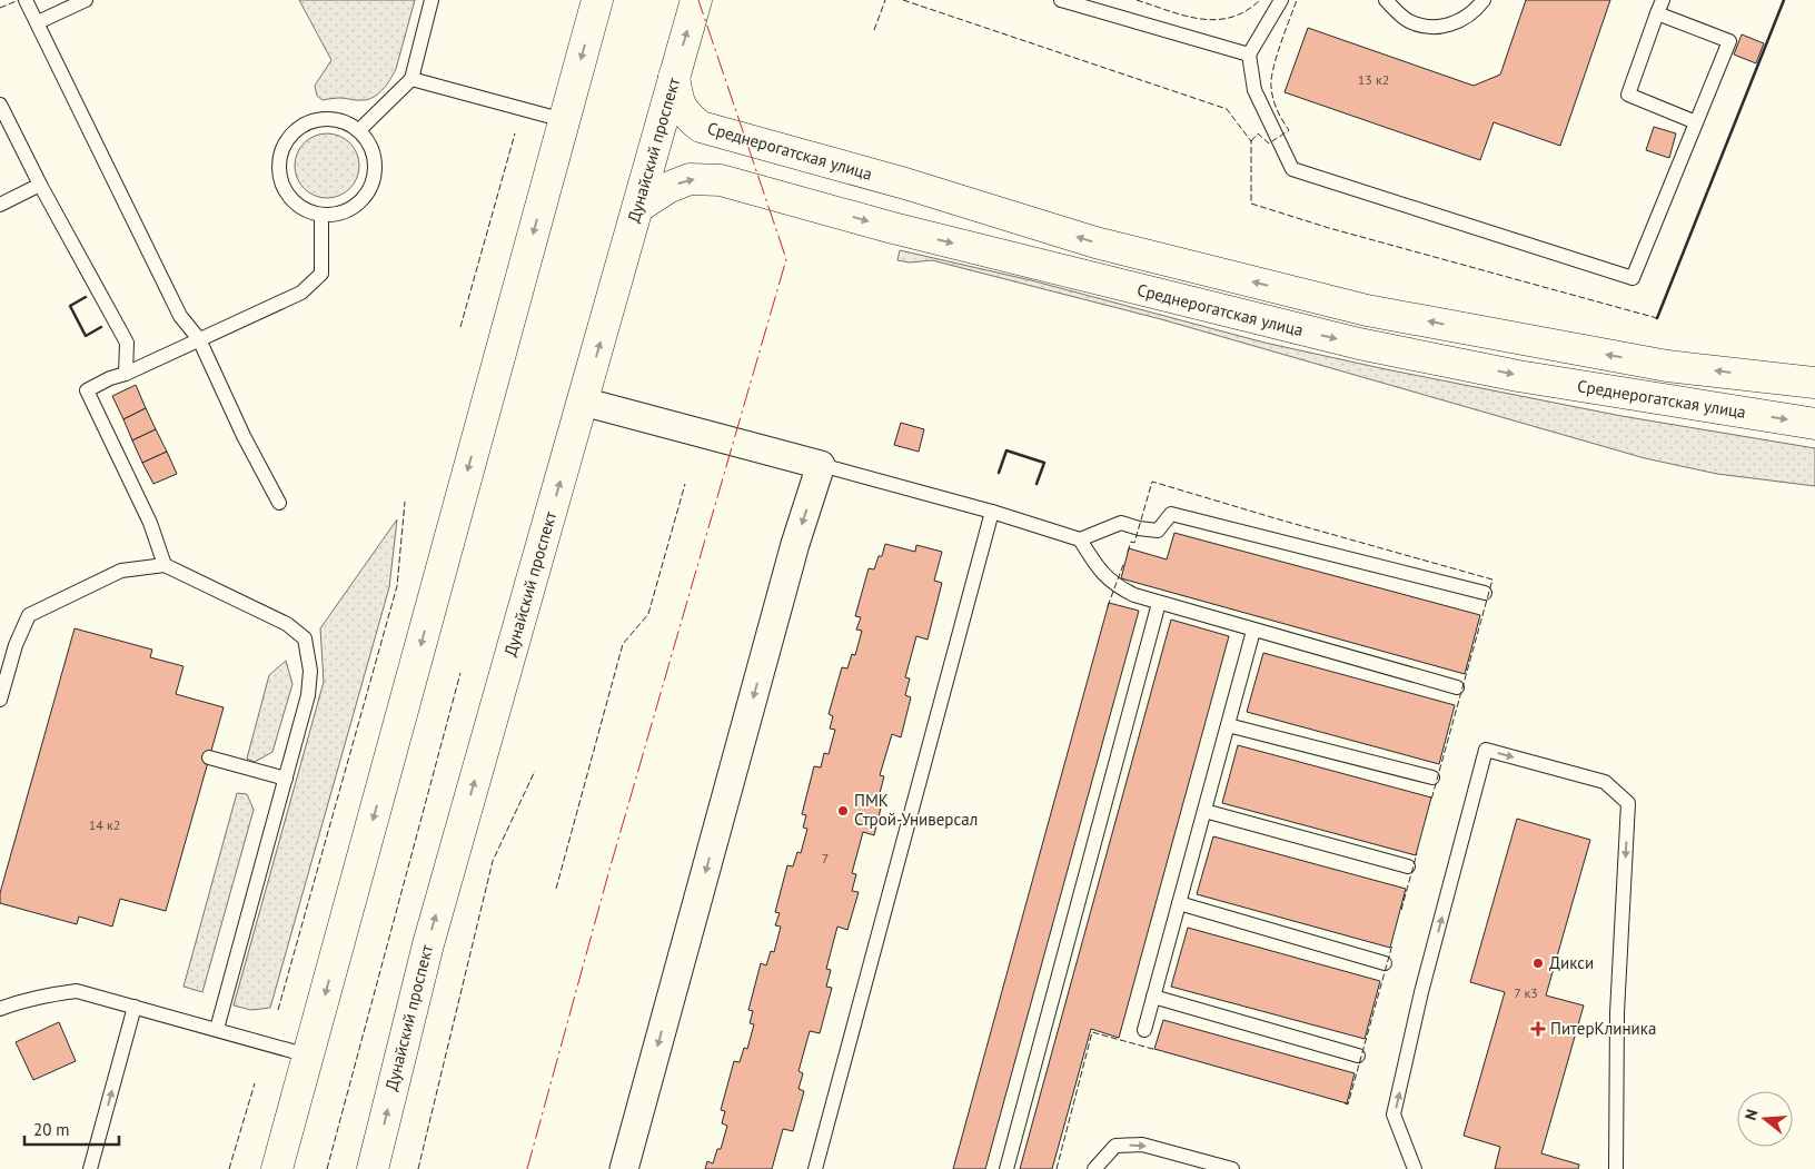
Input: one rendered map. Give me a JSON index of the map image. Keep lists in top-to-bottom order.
{
  "streets": {
    "main road": ["Дунайский проспект", "Среднерогатская улица"]
  },
  "crossings": [
    ["Дунайский проспект", "Среднерогатская улица"]
  ],
  "places": {
    "other": ["ПМК Строй-Универсал", "Дикси"],
    "health": ["ПитерКлиника"]
  },
  "house_numbers": [
    "13 к2",
    "14 к2",
    "7",
    "7 к3"
  ],
  "scale_bar": "20 m",
  "north": "left"
}
